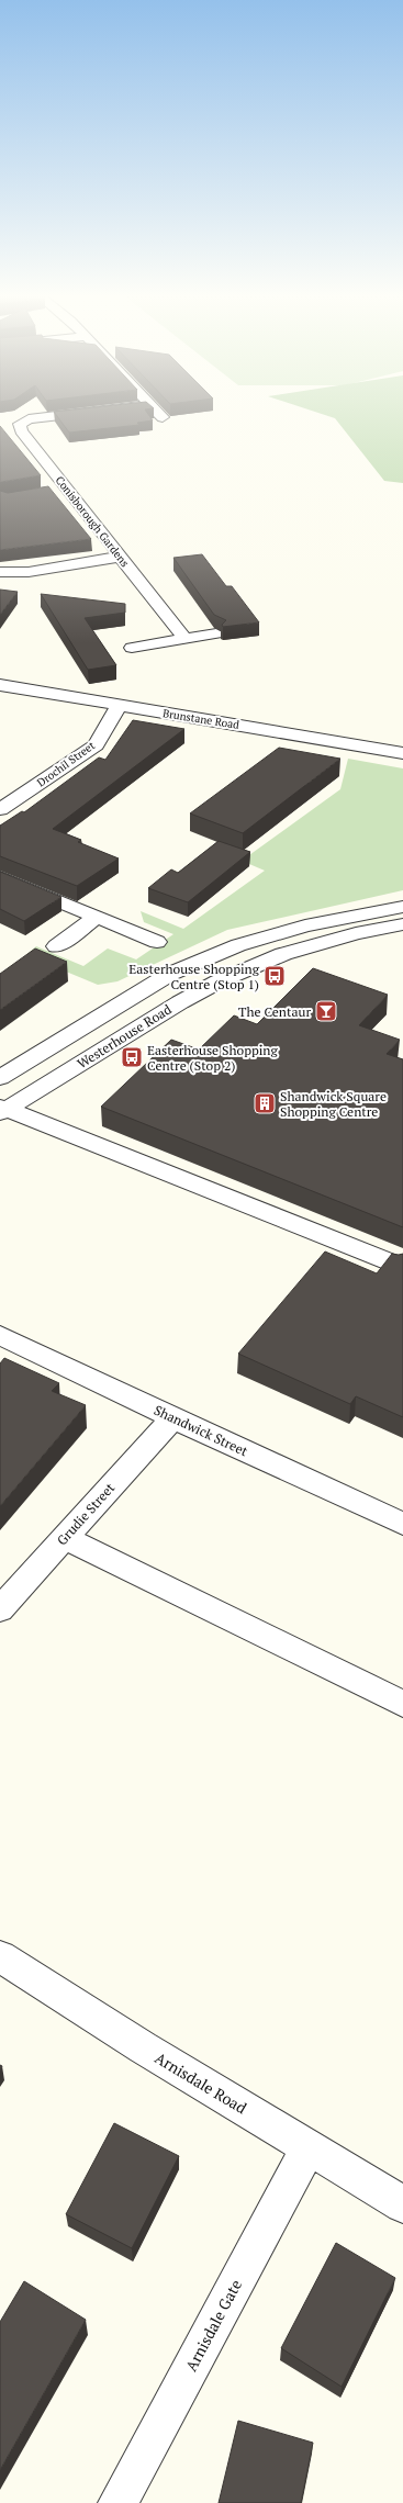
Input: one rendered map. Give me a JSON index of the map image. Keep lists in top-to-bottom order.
{
  "streets": {
    "street": [
      "Conisborough Gardens",
      "Brunstane Road",
      "Drochil Street",
      "Westerhouse Road",
      "Shandwick Street",
      "Grudie Street",
      "Arnisdale Road",
      "Arnisdale Gate"
    ]
  },
  "crossings": [
    ["Brunstane Road", "Drochil Street"],
    ["Shandwick Street", "Grudie Street"],
    ["Arnisdale Road", "Arnisdale Gate"]
  ],
  "places": {
    "bus stop": ["Easterhouse Shopping Centre (Stop 1)", "Easterhouse Shopping Centre (Stop 2)"],
    "bar": ["The Centaur"],
    "building": ["Shandwick Square Shopping Centre"]
  }
}
